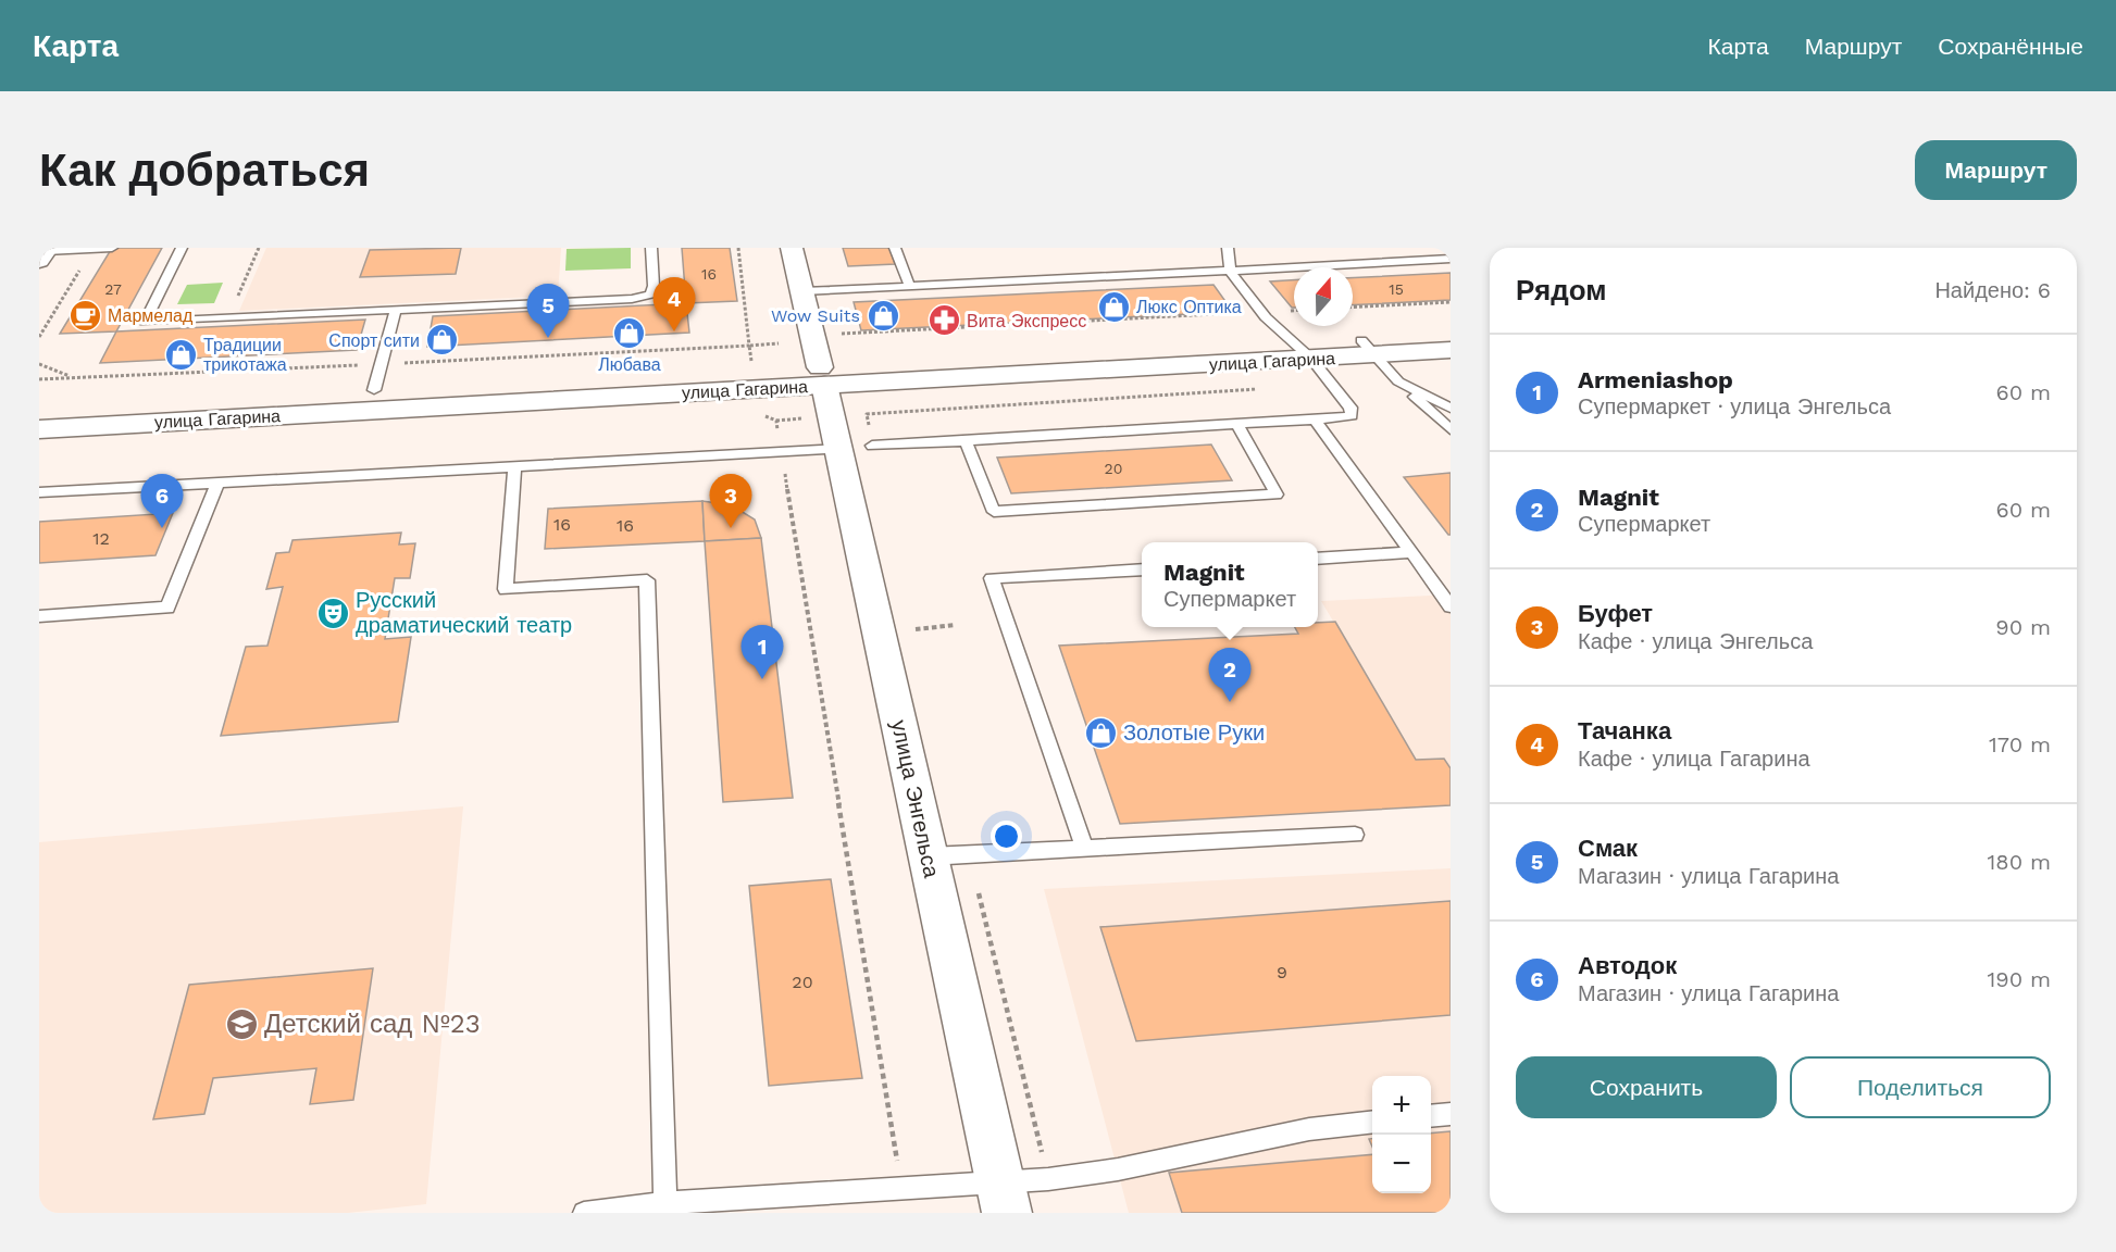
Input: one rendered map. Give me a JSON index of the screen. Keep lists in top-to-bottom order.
{
  "streets": {
    "main road": ["улица Гагарина", "улица Энгельса"]
  },
  "crossings": [
    ["улица Гагарина", "улица Энгельса"]
  ],
  "places": {
    "shop": [
      "Люкс Оптика",
      "Wow Suits",
      "Любава",
      "Спорт сити",
      "Традиции трикотажа",
      "Золотые Руки"
    ],
    "cafe": ["Мармелад"],
    "pharmacy": ["Вита Экспресс"],
    "theatre": ["Русский драматический театр"],
    "school or university": ["Детский сад №23"]
  },
  "house_numbers": [
    "16",
    "27",
    "15",
    "20",
    "16",
    "16",
    "12",
    "9",
    "20"
  ],
  "north": "top",
  "page": {
    "header": "Карта",
    "nav": ["Карта", "Маршрут", "Сохранённые"],
    "buttons": [
      "Маршрут",
      ["Сохранить", "Поделиться"]
    ],
    "title": "Как добраться",
    "heading": ["Рядом", "Найдено: 6"],
    "pins": [
      "4",
      "5",
      "3",
      "6",
      "1",
      "2"
    ],
    "list": [
      {
        "mark": "1",
        "name": "Armeniashop",
        "note": "Супермаркет · улица Энгельса",
        "value": "60 m"
      },
      {
        "mark": "2",
        "name": "Magnit",
        "note": "Супермаркет",
        "value": "60 m"
      },
      {
        "mark": "3",
        "name": "Буфет",
        "note": "Кафе · улица Энгельса",
        "value": "90 m"
      },
      {
        "mark": "4",
        "name": "Тачанка",
        "note": "Кафе · улица Гагарина",
        "value": "170 m"
      },
      {
        "mark": "5",
        "name": "Смак",
        "note": "Магазин · улица Гагарина",
        "value": "180 m"
      },
      {
        "mark": "6",
        "name": "Автодок",
        "note": "Магазин · улица Гагарина",
        "value": "190 m"
      }
    ],
    "popup": ["Magnit", "Супермаркет"],
    "map_buttons": ["+", "−"]
  }
}
